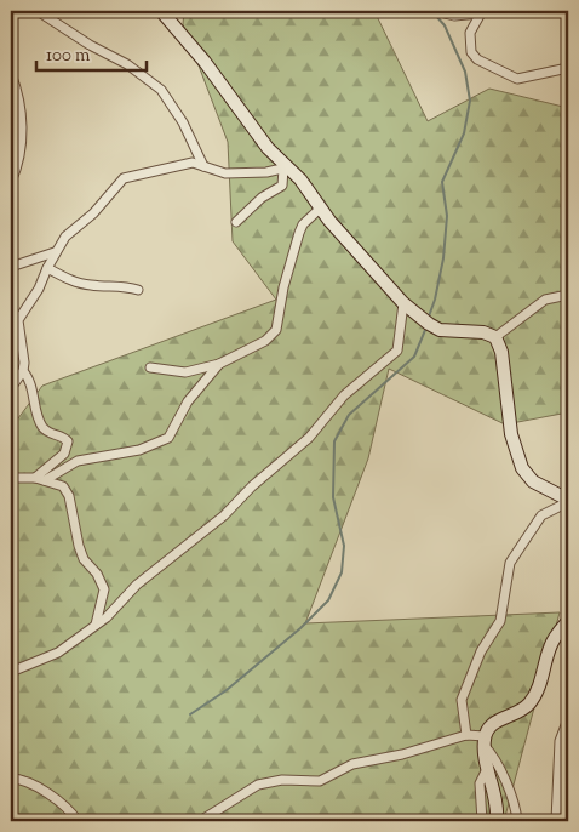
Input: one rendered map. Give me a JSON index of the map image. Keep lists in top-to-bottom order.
{
  "scale_bar": "100 m"
}
